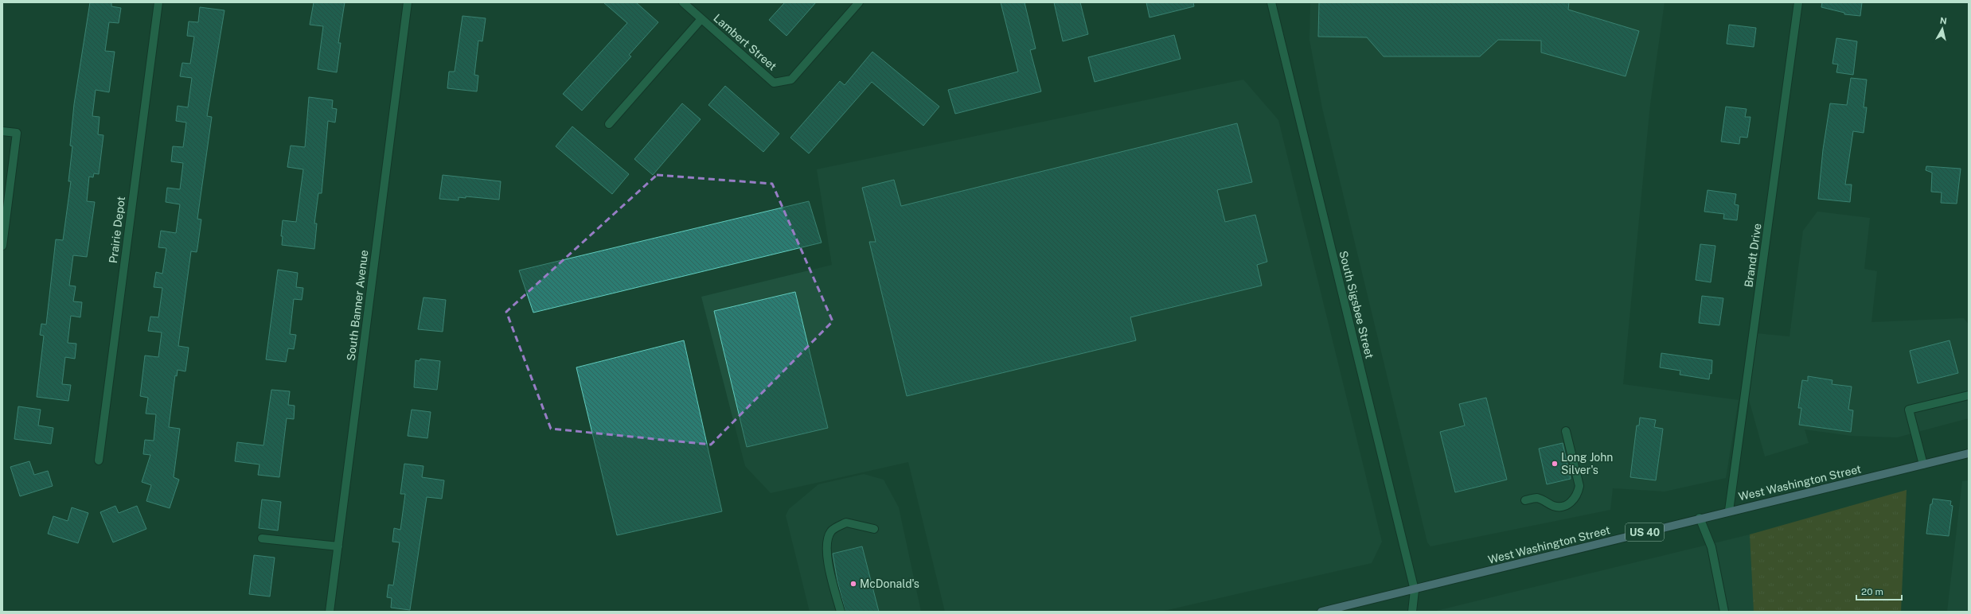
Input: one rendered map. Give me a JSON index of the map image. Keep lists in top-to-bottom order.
{
  "streets": {
    "main road": ["West Washington Street", "US 40"],
    "street": [
      "Lambert Street",
      "Prairie Depot",
      "Brandt Drive",
      "South Sigsbee Street",
      "South Banner Avenue"
    ]
  },
  "crossings": [
    ["Brandt Drive", "West Washington Street"],
    ["South Sigsbee Street", "West Washington Street"]
  ],
  "places": ["Long John Silver's", "McDonald's"],
  "scale_bar": "20 m",
  "north": "top"
}
